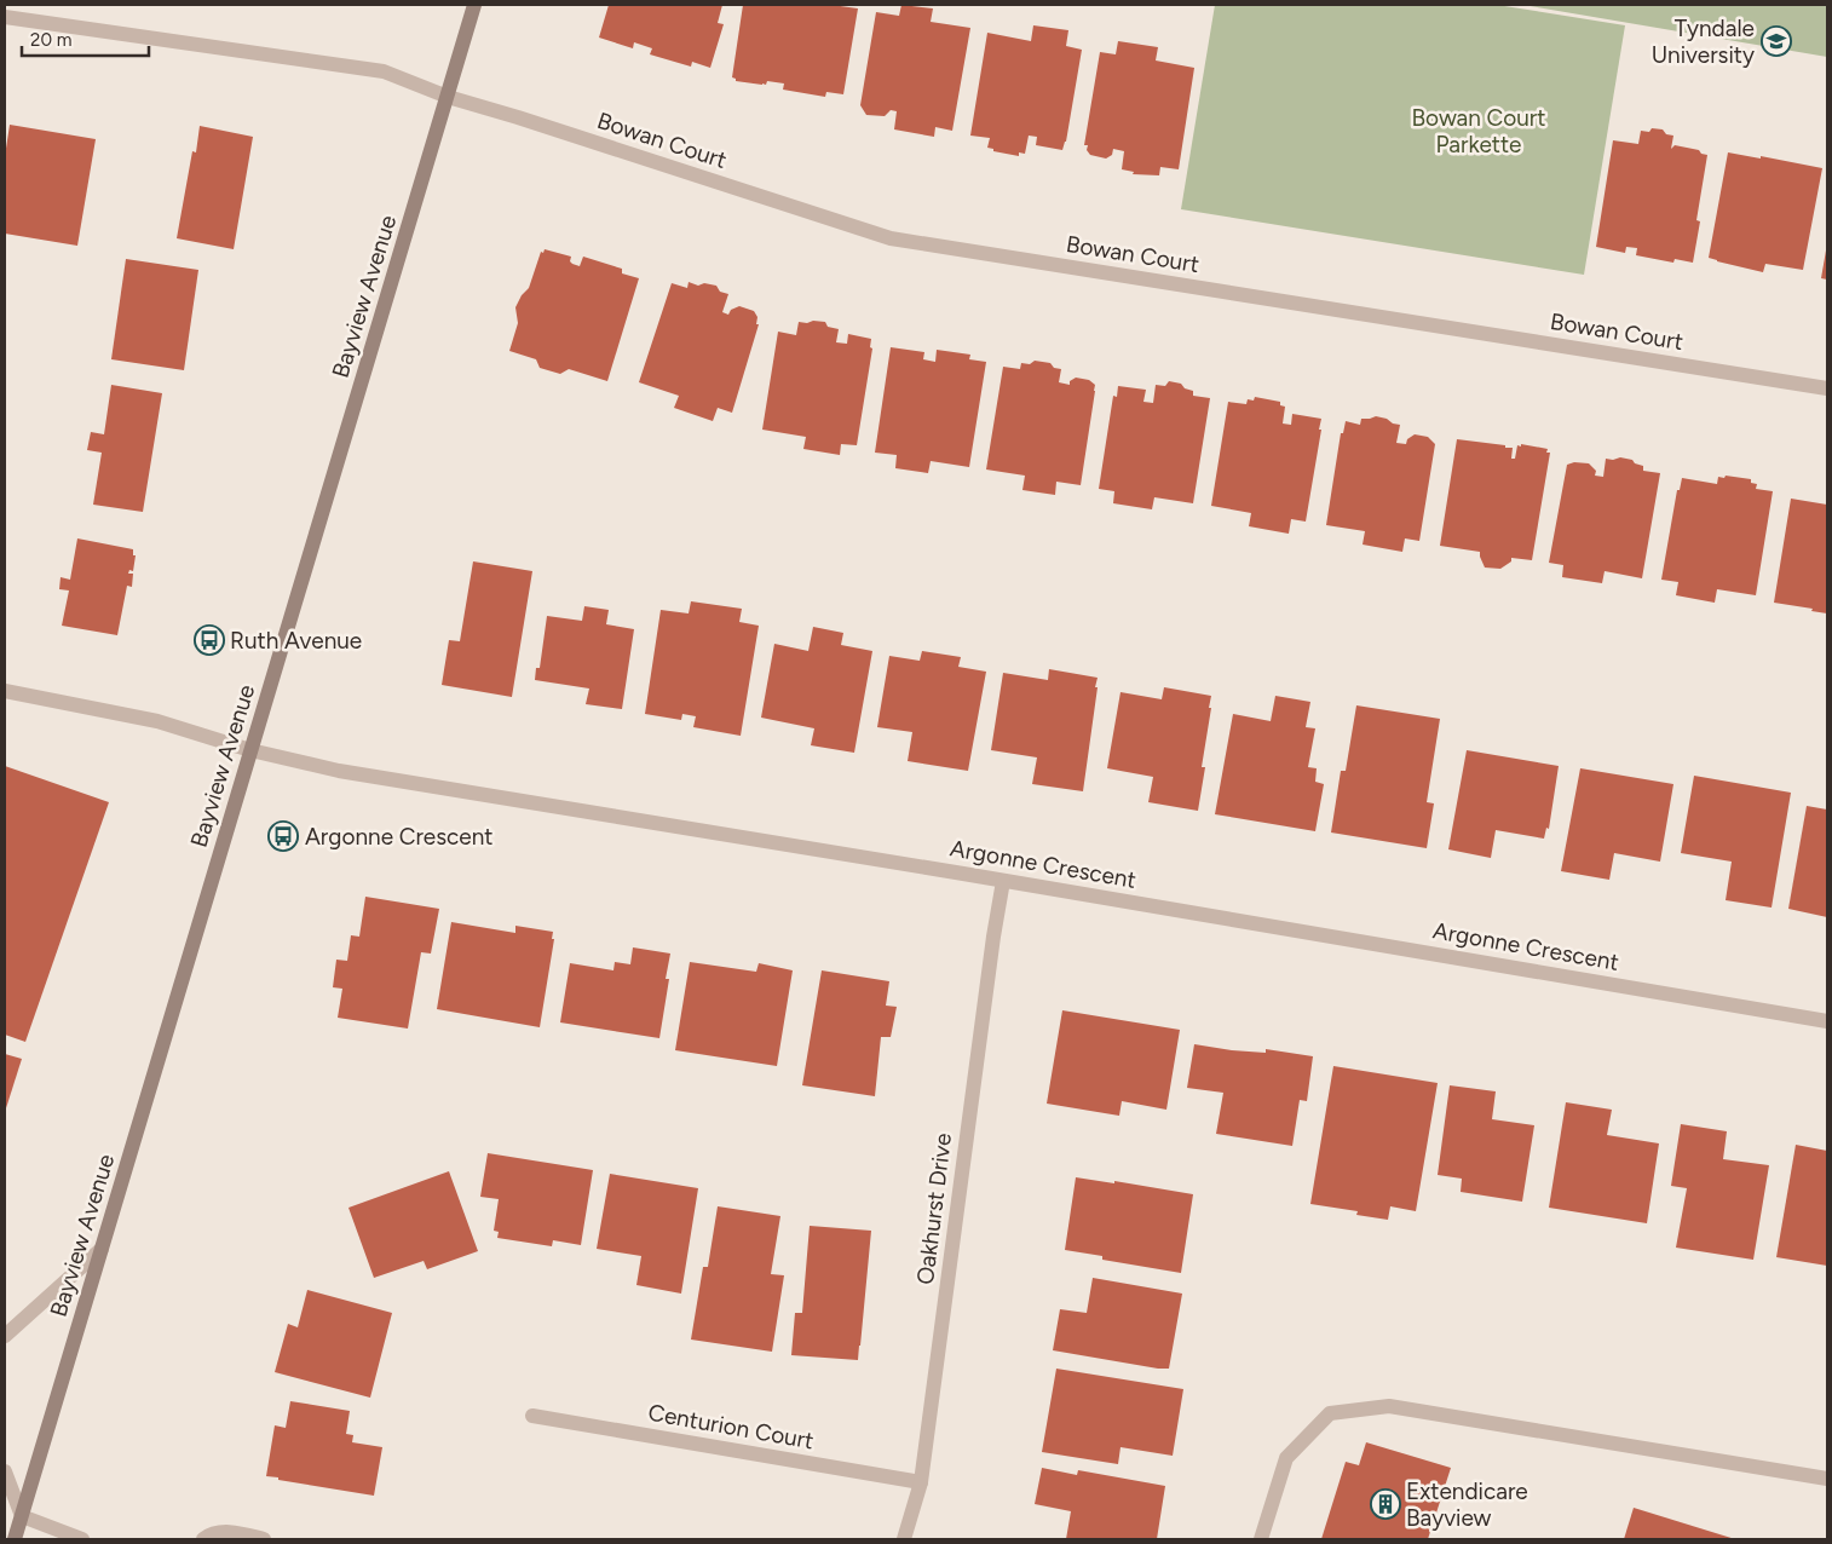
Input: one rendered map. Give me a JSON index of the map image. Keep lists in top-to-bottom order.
{
  "streets": {
    "main road": ["Bayview Avenue"],
    "street": [
      "Bowan Court",
      "Argonne Crescent",
      "Oakhurst Drive",
      "Centurion Court"
    ]
  },
  "crossings": [
    ["Bowan Court", "Bayview Avenue"],
    ["Bayview Avenue", "Argonne Crescent"],
    ["Argonne Crescent", "Oakhurst Drive"],
    ["Oakhurst Drive", "Centurion Court"]
  ],
  "parks": ["Bowan Court Parkette"],
  "places": {
    "school or university": ["Tyndale University"],
    "bus stop": ["Ruth Avenue", "Argonne Crescent"],
    "building": ["Extendicare Bayview"]
  },
  "scale_bar": "20 m"
}
